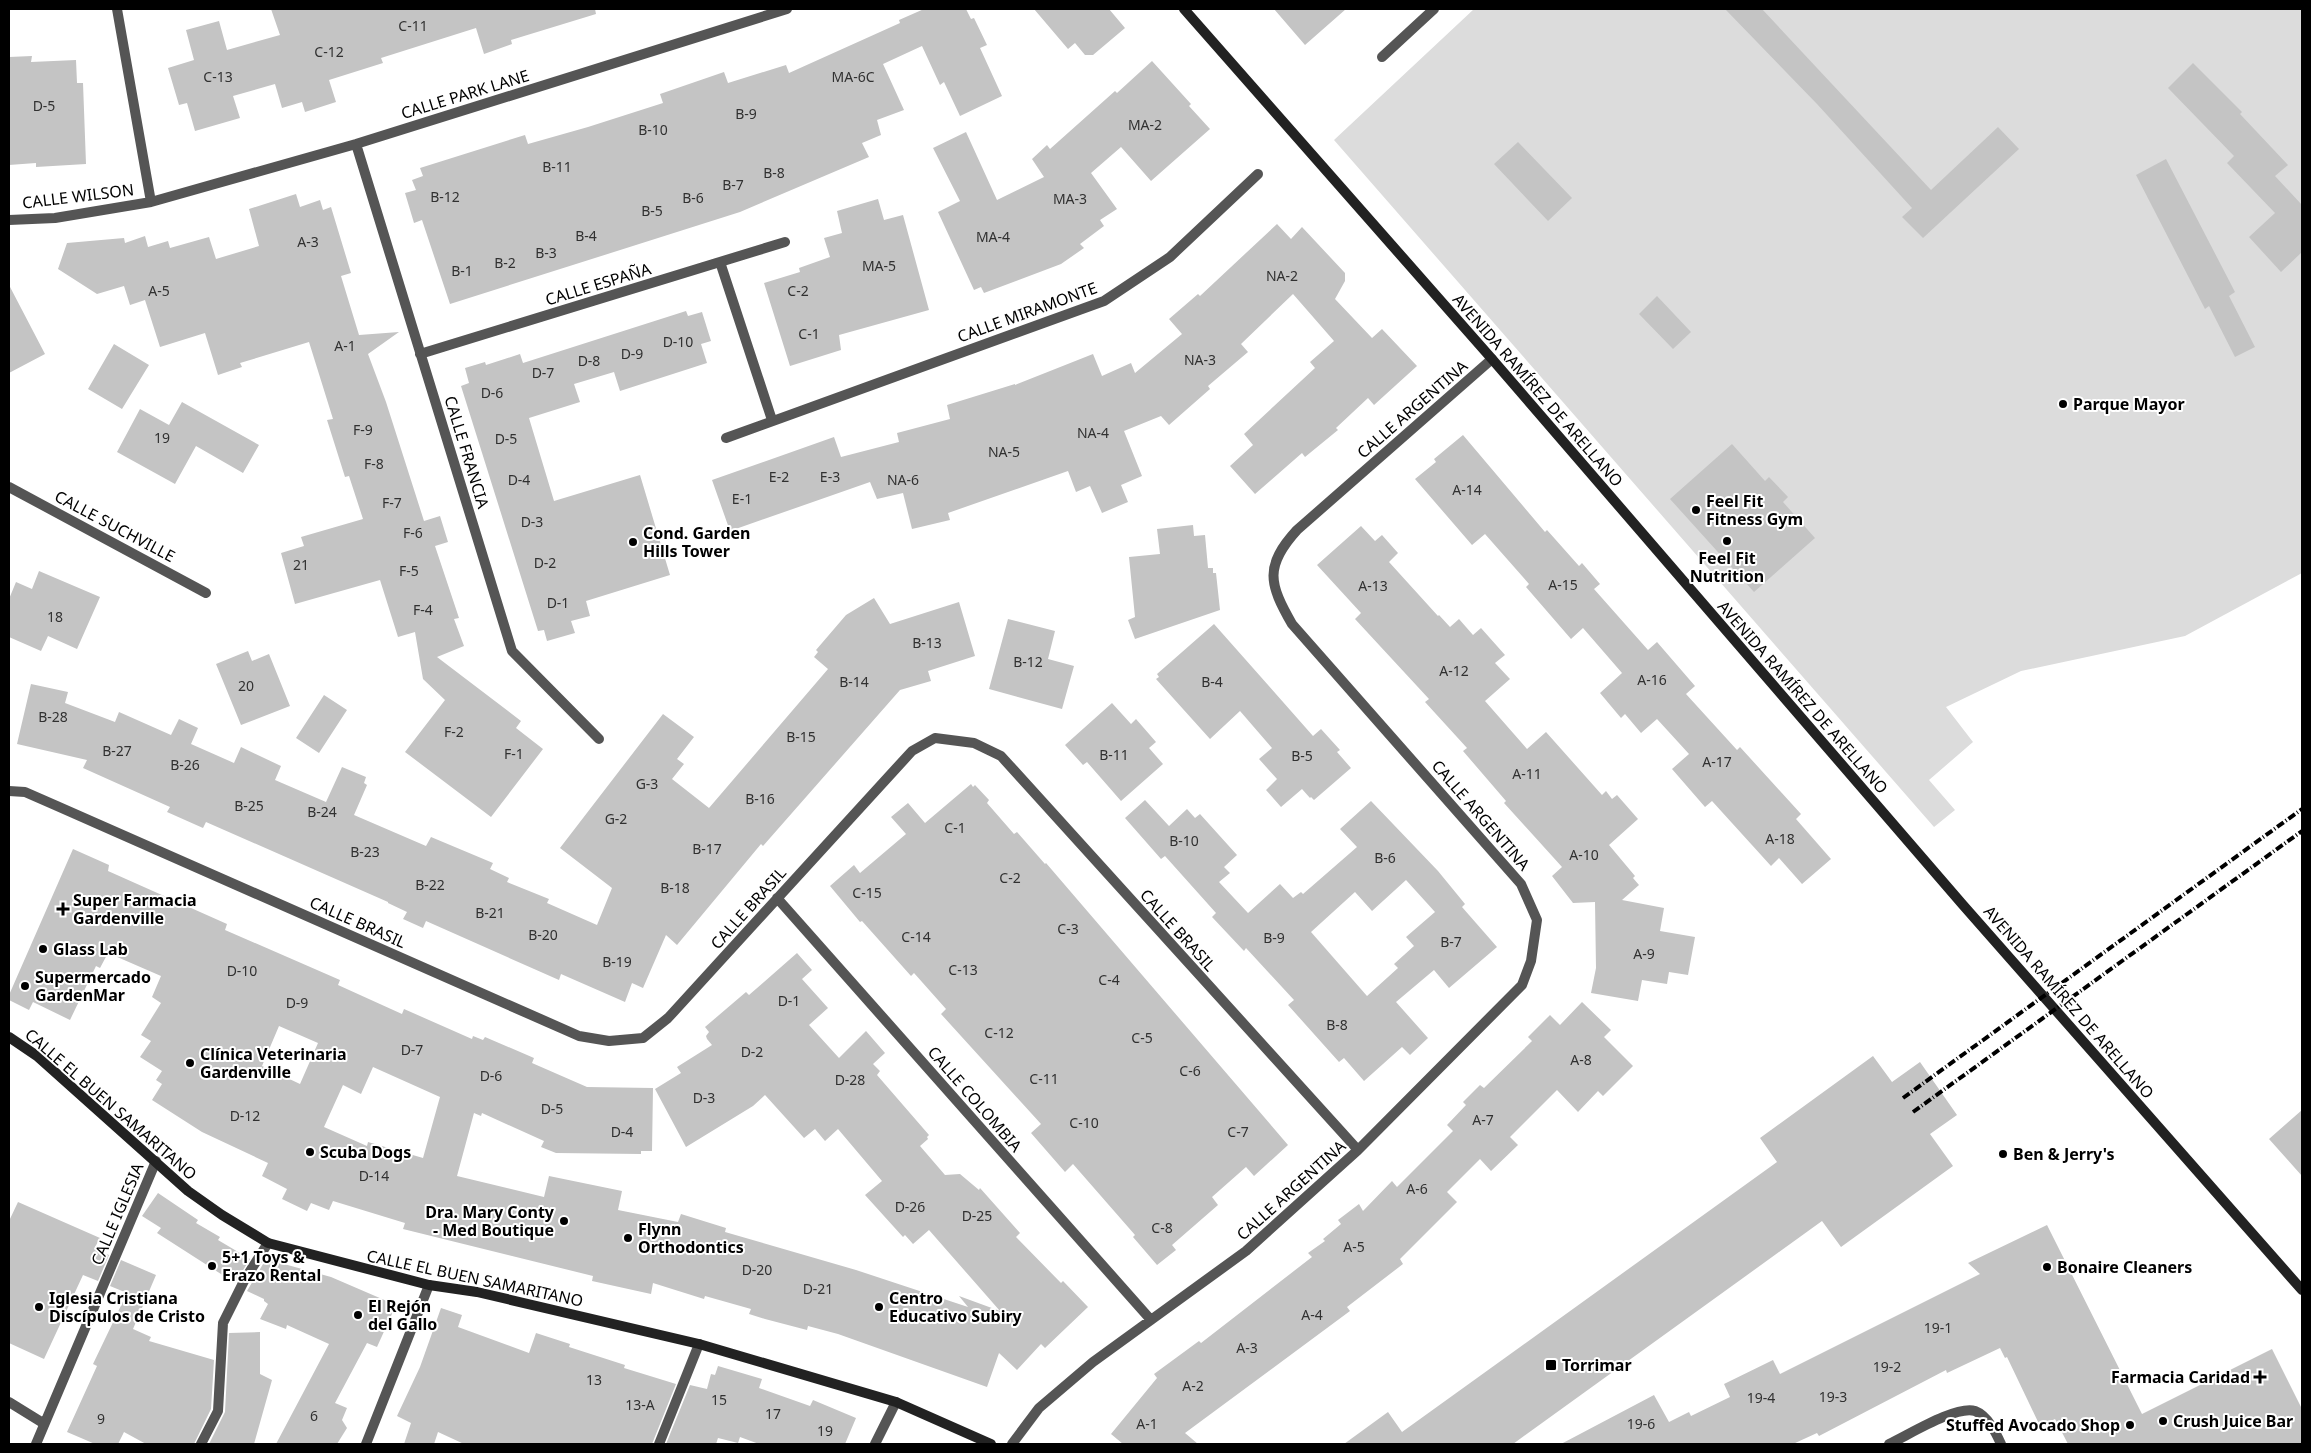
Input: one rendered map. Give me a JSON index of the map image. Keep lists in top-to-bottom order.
{
  "streets": {
    "street": [
      "CALLE PARK LANE",
      "CALLE WILSON",
      "CALLE ESPAÑA",
      "CALLE MIRAMONTE",
      "AVENIDA RAMÍREZ DE ARELLANO",
      "CALLE ARGENTINA",
      "CALLE FRANCIA",
      "CALLE SUCHVILLE",
      "CALLE BRASIL",
      "CALLE COLOMBIA",
      "CALLE EL BUEN SAMARITANO",
      "CALLE IGLESIA"
    ]
  },
  "crossings": [
    ["CALLE PARK LANE", "CALLE WILSON"],
    ["CALLE PARK LANE", "CALLE FRANCIA"],
    ["CALLE ESPAÑA", "CALLE FRANCIA"],
    ["AVENIDA RAMÍREZ DE ARELLANO", "CALLE ARGENTINA"],
    ["CALLE ARGENTINA", "CALLE BRASIL"],
    ["CALLE ARGENTINA", "CALLE COLOMBIA"],
    ["CALLE BRASIL", "CALLE COLOMBIA"],
    ["CALLE EL BUEN SAMARITANO", "CALLE IGLESIA"]
  ],
  "places": {
    "other": [
      "Parque Mayor",
      "Feel Fit Fitness Gym",
      "Feel Fit Nutrition",
      "Cond. Garden Hills Tower",
      "Glass Lab",
      "Supermercado GardenMar",
      "Clínica Veterinaria Gardenville",
      "Scuba Dogs",
      "Ben & Jerry's",
      "Dra. Mary Conty - Med Boutique",
      "Flynn Orthodontics",
      "5+1 Toys & Erazo Rental",
      "Bonaire Cleaners",
      "Iglesia Cristiana Discípulos de Cristo",
      "Centro Educativo Subiry",
      "El Rejón del Gallo",
      "Crush Juice Bar",
      "Stuffed Avocado Shop"
    ],
    "health": ["Super Farmacia Gardenville", "Farmacia Caridad"],
    "transit": ["Torrimar"]
  },
  "house_numbers": [
    "C-11",
    "C-12",
    "C-13",
    "MA-6C",
    "D-5",
    "B-9",
    "MA-2",
    "B-10",
    "B-11",
    "B-8",
    "B-7",
    "B-12",
    "B-6",
    "MA-3",
    "B-5",
    "B-4",
    "MA-4",
    "A-3",
    "B-3",
    "B-2",
    "MA-5",
    "B-1",
    "NA-2",
    "A-5",
    "C-2",
    "C-1",
    "D-10",
    "A-1",
    "D-9",
    "NA-3",
    "D-8",
    "D-7",
    "D-6",
    "F-9",
    "NA-4",
    "19",
    "D-5",
    "NA-5",
    "F-8",
    "E-2",
    "E-3",
    "D-4",
    "NA-6",
    "A-14",
    "E-1",
    "F-7",
    "D-3",
    "F-6",
    "D-2",
    "21",
    "F-5",
    "A-15",
    "A-13",
    "D-1",
    "F-4",
    "18",
    "B-13",
    "B-12",
    "A-12",
    "A-16",
    "B-14",
    "B-4",
    "20",
    "B-28",
    "F-2",
    "B-15",
    "B-27",
    "F-1",
    "B-11",
    "B-5",
    "A-17",
    "B-26",
    "A-11",
    "G-3",
    "B-16",
    "B-25",
    "B-24",
    "G-2",
    "C-1",
    "A-18",
    "B-10",
    "B-17",
    "B-23",
    "A-10",
    "B-6",
    "C-2",
    "B-22",
    "B-18",
    "C-15",
    "B-21",
    "C-3",
    "B-20",
    "C-14",
    "B-9",
    "B-7",
    "A-9",
    "B-19",
    "C-13",
    "D-10",
    "C-4",
    "D-1",
    "D-9",
    "B-8",
    "C-12",
    "C-5",
    "D-7",
    "D-2",
    "A-8",
    "C-6",
    "D-6",
    "C-11",
    "D-28",
    "D-3",
    "D-5",
    "D-12",
    "A-7",
    "C-10",
    "D-4",
    "C-7",
    "D-14",
    "A-6",
    "D-26",
    "D-25",
    "C-8",
    "A-5",
    "D-20",
    "D-21",
    "A-4",
    "19-1",
    "A-3",
    "19-2",
    "13",
    "A-2",
    "19-3",
    "19-4",
    "15",
    "13-A",
    "17",
    "6",
    "9",
    "A-1",
    "19-6",
    "19"
  ]
}
